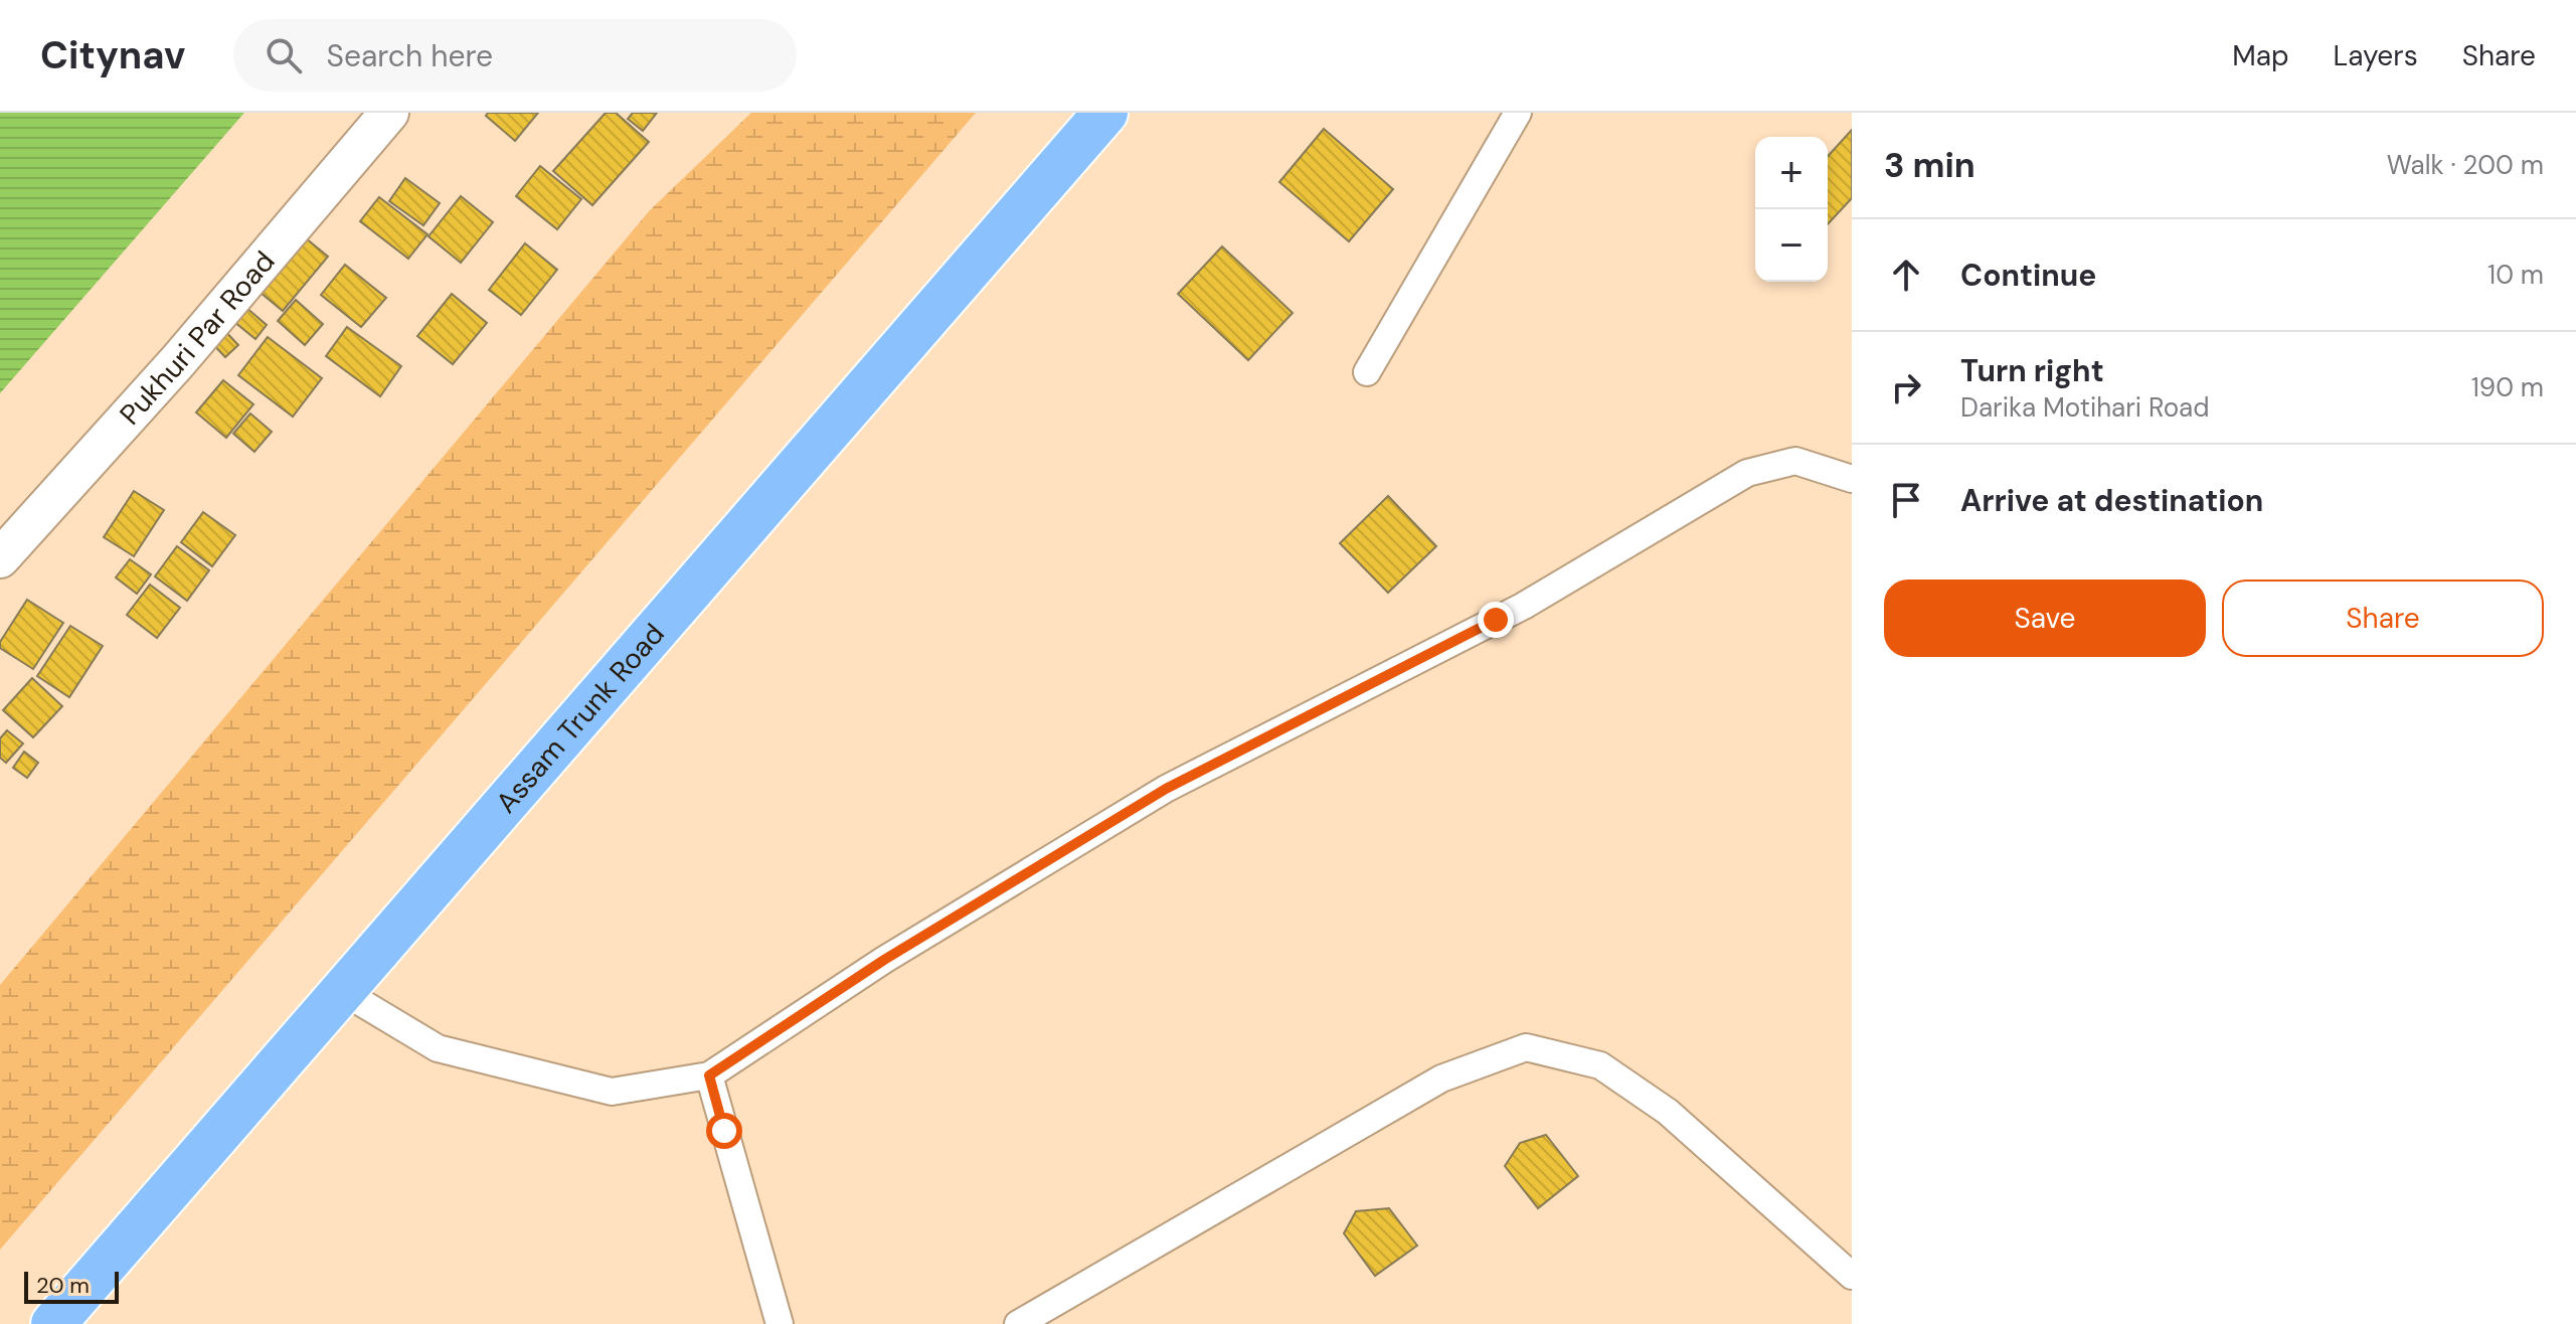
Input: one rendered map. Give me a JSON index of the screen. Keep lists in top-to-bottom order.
{
  "streets": {
    "highway": ["Assam Trunk Road"],
    "street": ["Pukhuri Par Road"]
  },
  "scale_bar": "20 m",
  "page": {
    "header": "Citynav",
    "search": "Search here",
    "nav": ["Map", "Layers", "Share"],
    "heading": ["3 min", "Walk · 200 m"],
    "map_buttons": ["+", "−"],
    "list": [
      ["Continue", "10 m"],
      ["Turn right", "Darika Motihari Road", "190 m"],
      "Arrive at destination"
    ],
    "buttons": ["Save", "Share"],
    "scale": "20 m"
  }
}
